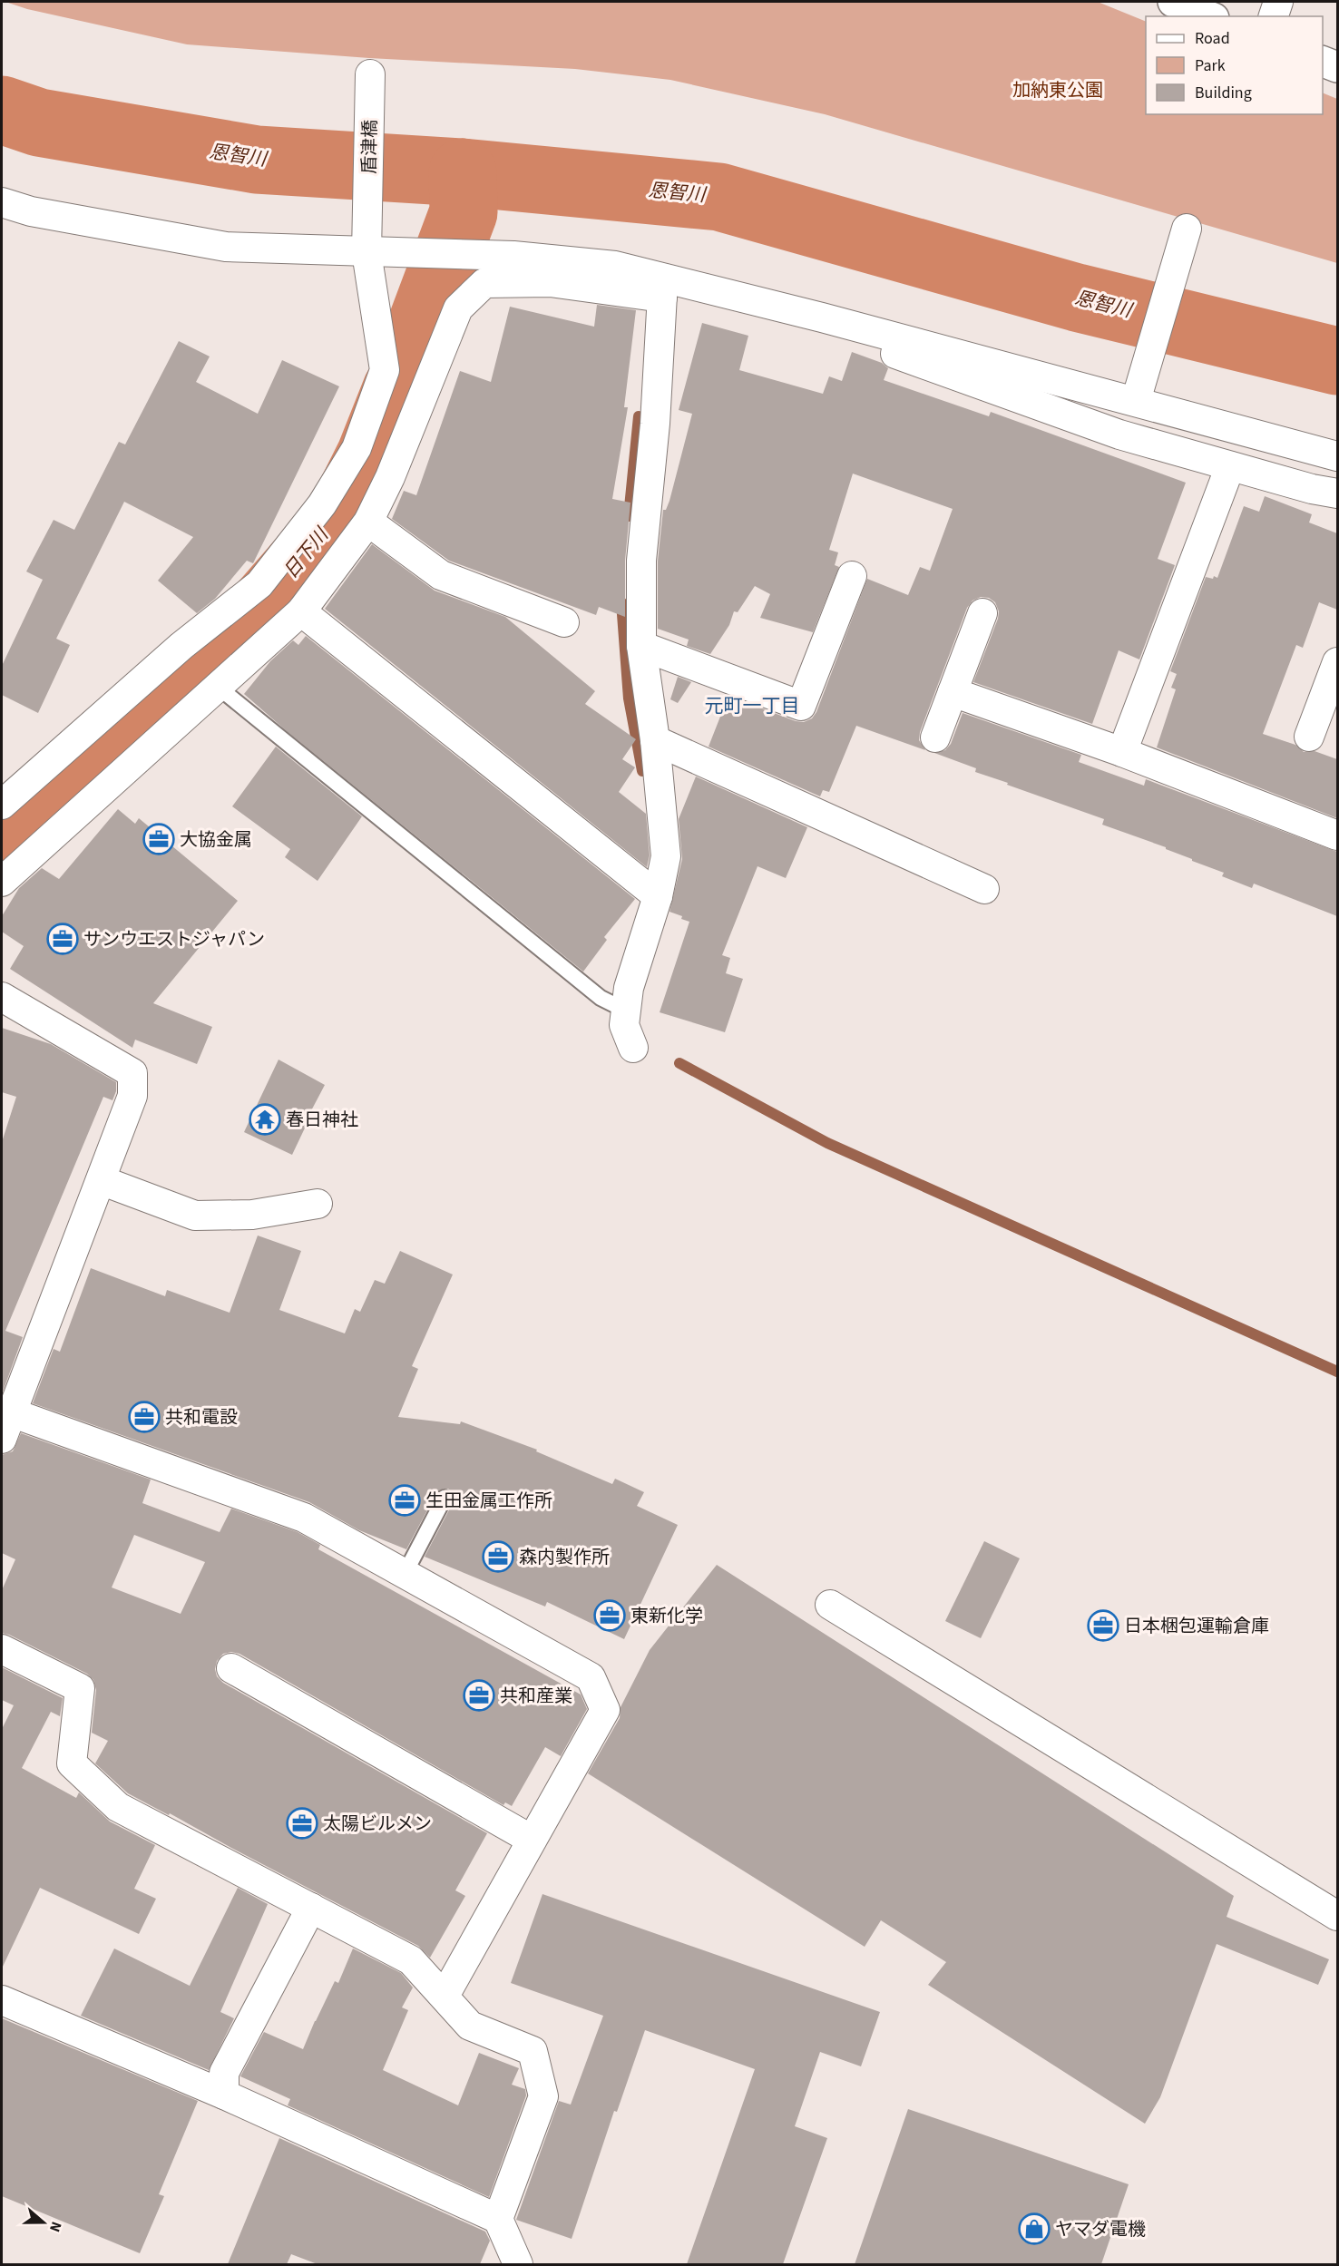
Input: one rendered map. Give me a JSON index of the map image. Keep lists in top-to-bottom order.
{
  "streets": {
    "street": ["盾津橋"]
  },
  "districts": ["元町一丁目"],
  "water": ["恩智川", "日下川"],
  "parks": ["加納東公園"],
  "places": {
    "office": [
      "大協金属",
      "サンウエストジャパン",
      "共和電設",
      "生田金属工作所",
      "森内製作所",
      "東新化学",
      "日本梱包運輸倉庫",
      "共和産業",
      "太陽ビルメン"
    ],
    "temple": ["春日神社"],
    "shop": ["ヤマダ電機"]
  },
  "legend": ["Road", "Park", "Building"],
  "north": "right"
}
